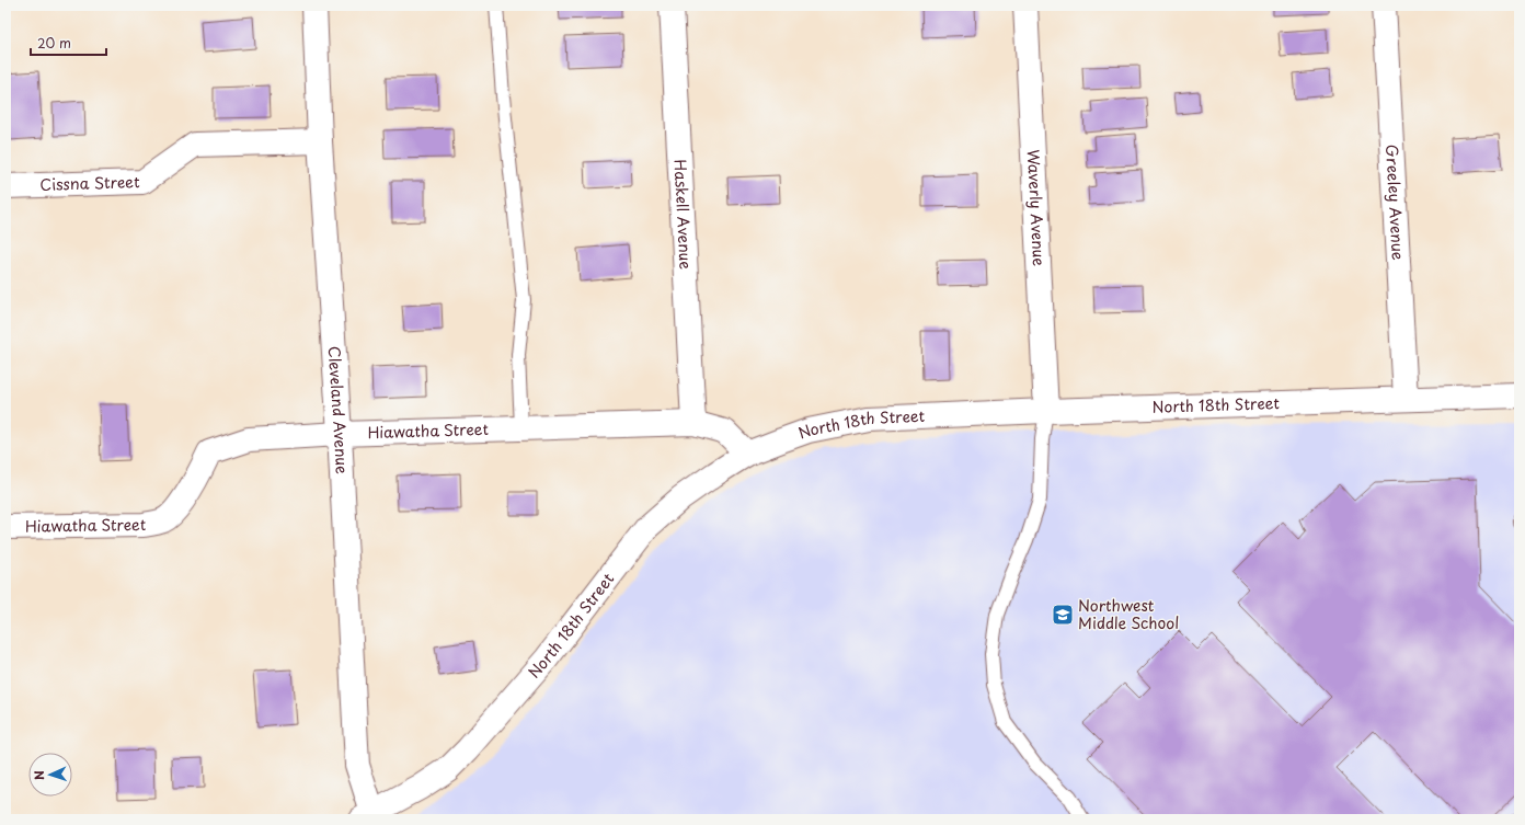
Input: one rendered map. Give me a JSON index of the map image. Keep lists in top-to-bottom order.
{
  "streets": {
    "street": [
      "Cissna Street",
      "Greeley Avenue",
      "Waverly Avenue",
      "Haskell Avenue",
      "North 18th Street",
      "Cleveland Avenue",
      "Hiawatha Street"
    ]
  },
  "crossings": [
    ["Cissna Street", "Cleveland Avenue"],
    ["Greeley Avenue", "North 18th Street"],
    ["Waverly Avenue", "North 18th Street"],
    ["Haskell Avenue", "Hiawatha Street"],
    ["North 18th Street", "Cleveland Avenue"],
    ["North 18th Street", "Hiawatha Street"],
    ["Cleveland Avenue", "Hiawatha Street"]
  ],
  "places": {
    "school or university": ["Northwest Middle School"]
  },
  "scale_bar": "20 m",
  "north": "left"
}
